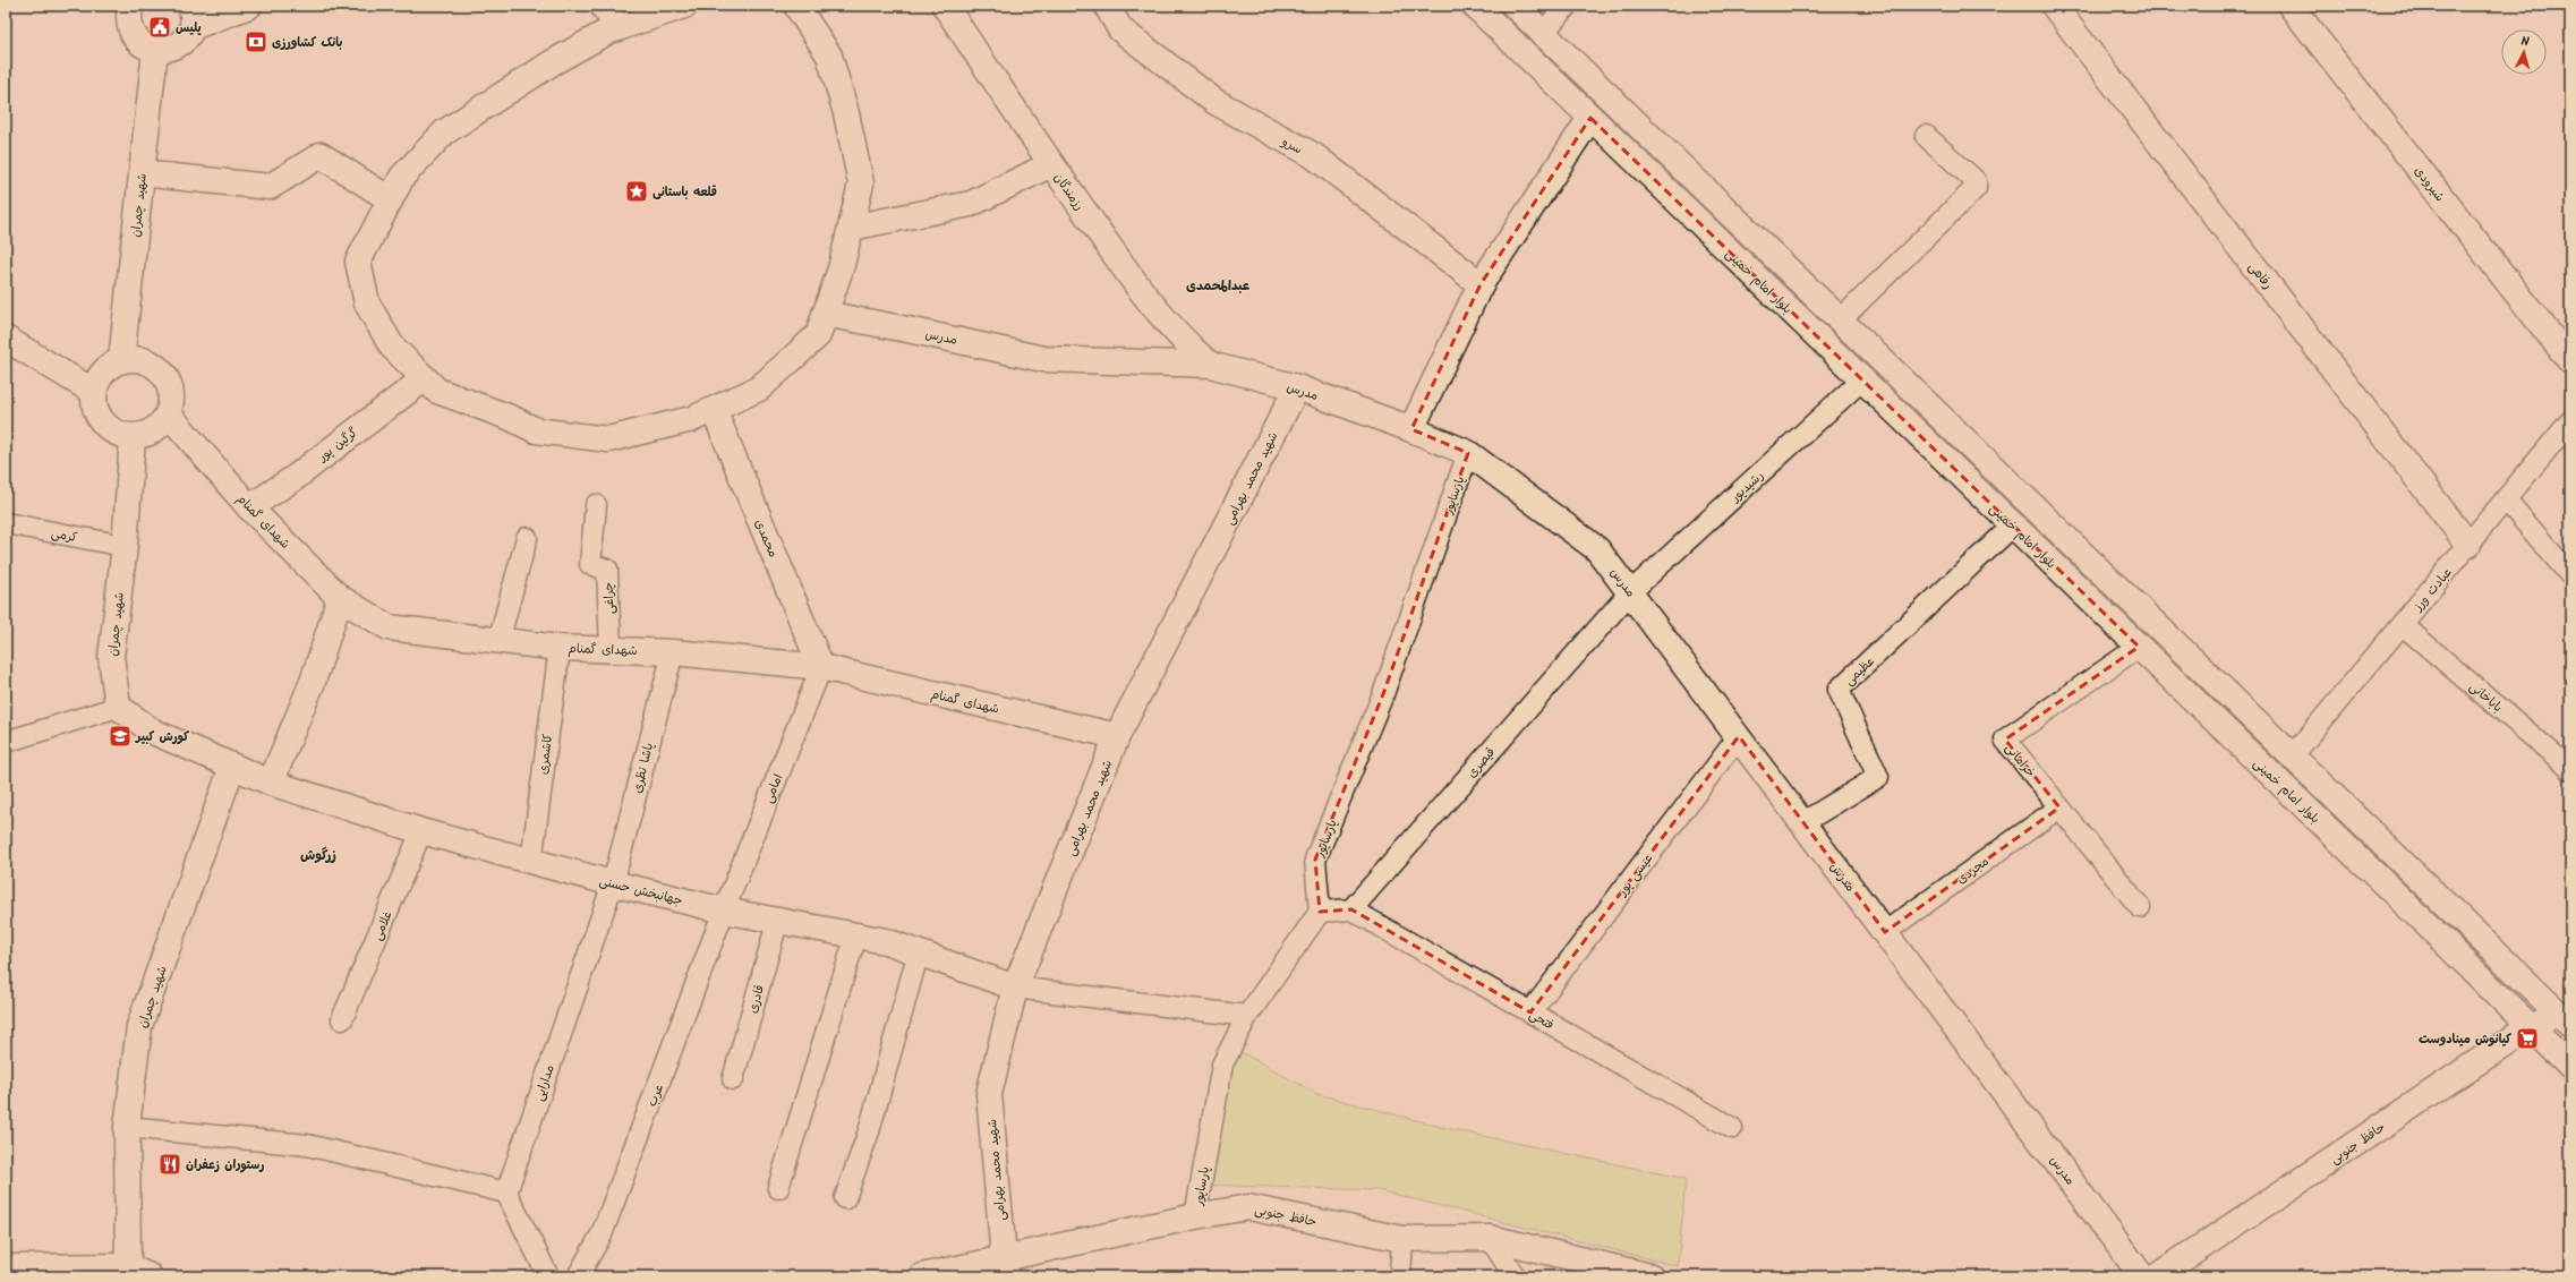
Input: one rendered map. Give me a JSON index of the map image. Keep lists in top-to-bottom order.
{
  "streets": {
    "street": [
      "سرو",
      "شیرودی",
      "رزمندگان",
      "شهید چمران",
      "رفاهی",
      "بلوار امام خمینی",
      "مدرس",
      "گرگین پور",
      "شهید محمد بهرامی",
      "رشیدپور",
      "پارساپور",
      "شهدای گمنام",
      "کرمی",
      "محمدی",
      "عبادت ورز",
      "چراغی",
      "عظیمی",
      "باباخانی",
      "کاشمری",
      "خرامانی",
      "قیصری",
      "پاشا نظری",
      "امامی",
      "مجردی",
      "عیسی پور",
      "جهانبخش حسنی",
      "غلامی",
      "قادری",
      "فتحی",
      "مدارایی",
      "عرب",
      "حافظ جنوبی"
    ]
  },
  "crossings": [
    ["رزمندگان", "مدرس"],
    ["شهید چمران", "شهدای گمنام"],
    ["شهید چمران", "کرمی"],
    ["رفاهی", "عبادت ورز"],
    ["بلوار امام خمینی", "رشیدپور"],
    ["بلوار امام خمینی", "عظیمی"],
    ["بلوار امام خمینی", "خرامانی"],
    ["بلوار امام خمینی", "حافظ جنوبی"],
    ["مدرس", "شهید محمد بهرامی"],
    ["مدرس", "رشیدپور"],
    ["مدرس", "پارساپور"],
    ["مدرس", "عظیمی"],
    ["مدرس", "قیصری"],
    ["مدرس", "مجردی"],
    ["مدرس", "عیسی پور"],
    ["گرگین پور", "شهدای گمنام"],
    ["شهید محمد بهرامی", "شهدای گمنام"],
    ["شهید محمد بهرامی", "جهانبخش حسنی"],
    ["شهید محمد بهرامی", "حافظ جنوبی"],
    ["رشیدپور", "قیصری"],
    ["پارساپور", "حافظ جنوبی"],
    ["شهدای گمنام", "محمدی"],
    ["شهدای گمنام", "چراغی"],
    ["شهدای گمنام", "کاشمری"],
    ["شهدای گمنام", "پاشا نظری"],
    ["شهدای گمنام", "امامی"],
    ["محمدی", "امامی"],
    ["عبادت ورز", "باباخانی"],
    ["کاشمری", "جهانبخش حسنی"],
    ["خرامانی", "مجردی"],
    ["قیصری", "فتحی"],
    ["پاشا نظری", "جهانبخش حسنی"],
    ["پاشا نظری", "مدارایی"],
    ["امامی", "جهانبخش حسنی"],
    ["امامی", "عرب"],
    ["عیسی پور", "فتحی"],
    ["جهانبخش حسنی", "غلامی"],
    ["جهانبخش حسنی", "قادری"],
    ["جهانبخش حسنی", "مدارایی"],
    ["جهانبخش حسنی", "عرب"]
  ],
  "districts": ["عبدالمحمدی", "زرگوش"],
  "places": {
    "public building": ["پلیس"],
    "bank": ["بانک کشاورزی"],
    "place": ["قلعه باستانی"],
    "school or university": ["کورش کبیر"],
    "supermarket": ["کیانوش مینادوست"],
    "restaurant": ["رستوران زعفران"]
  },
  "north": "top"
}
